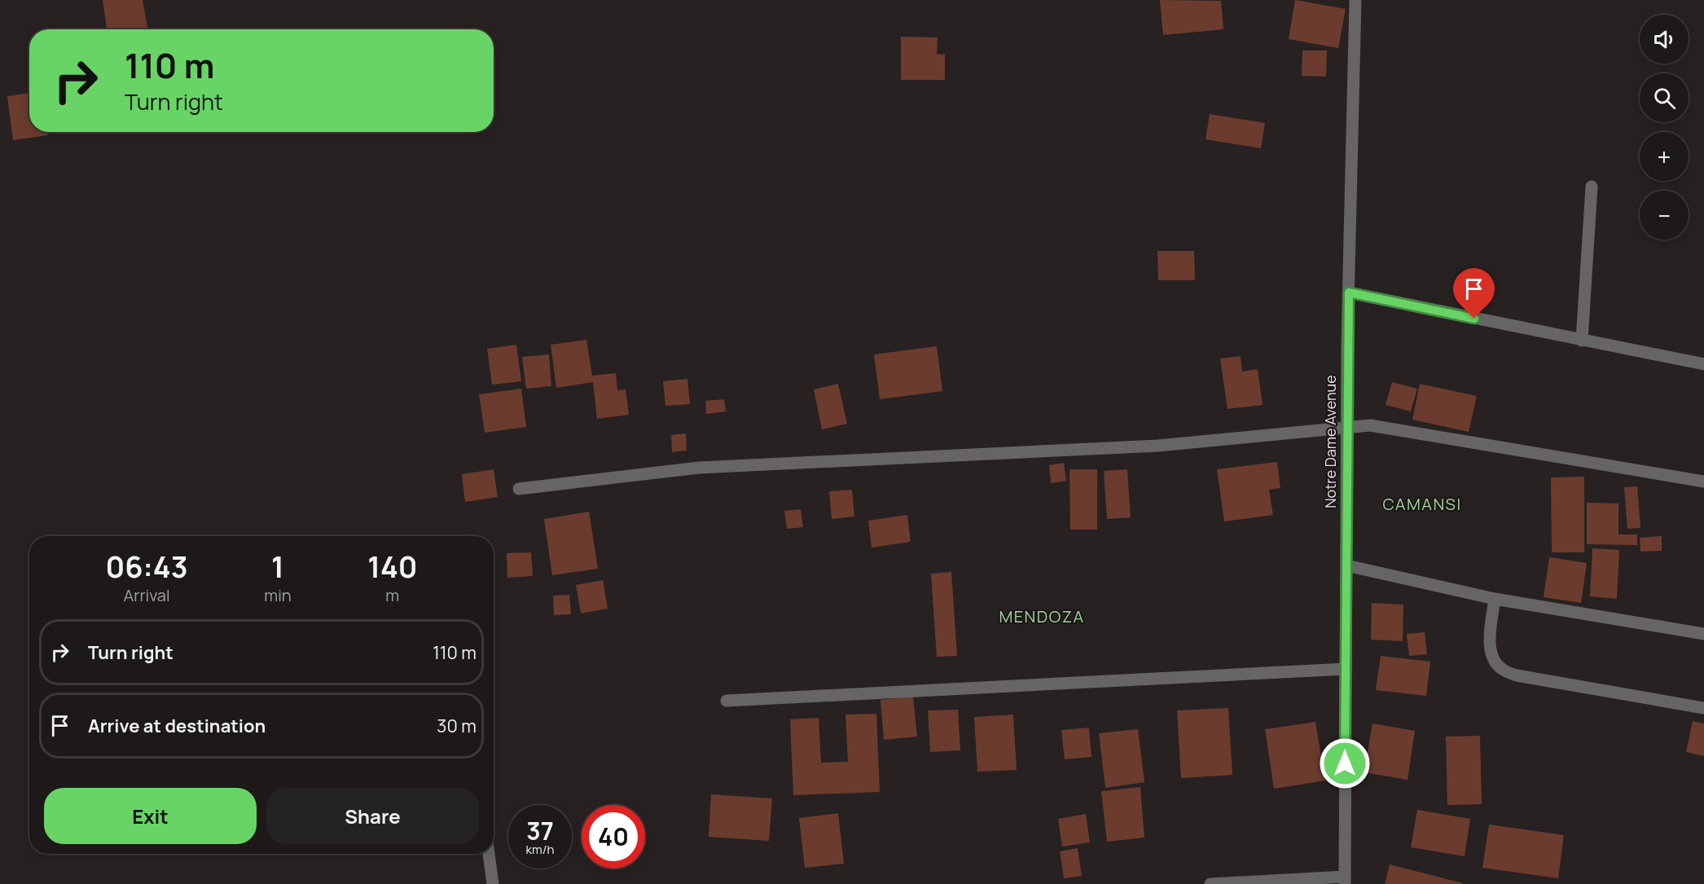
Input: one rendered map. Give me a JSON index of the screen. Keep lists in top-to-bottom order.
{
  "streets": {
    "street": ["Notre Dame Avenue"]
  },
  "districts": ["CAMANSI", "MENDOZA"],
  "page": {
    "map_buttons": ["+", "−"],
    "turn": ["110 m", "Turn right"],
    "eta": [
      "06:43",
      "Arrival",
      "1",
      "min",
      "140",
      "m"
    ],
    "list": [
      {
        "name": "Turn right",
        "value": "110 m"
      },
      {
        "name": "Arrive at destination",
        "value": "30 m"
      }
    ],
    "buttons": ["Exit", "Share"],
    "speed": "37 km/h",
    "limit": "40"
  }
}
